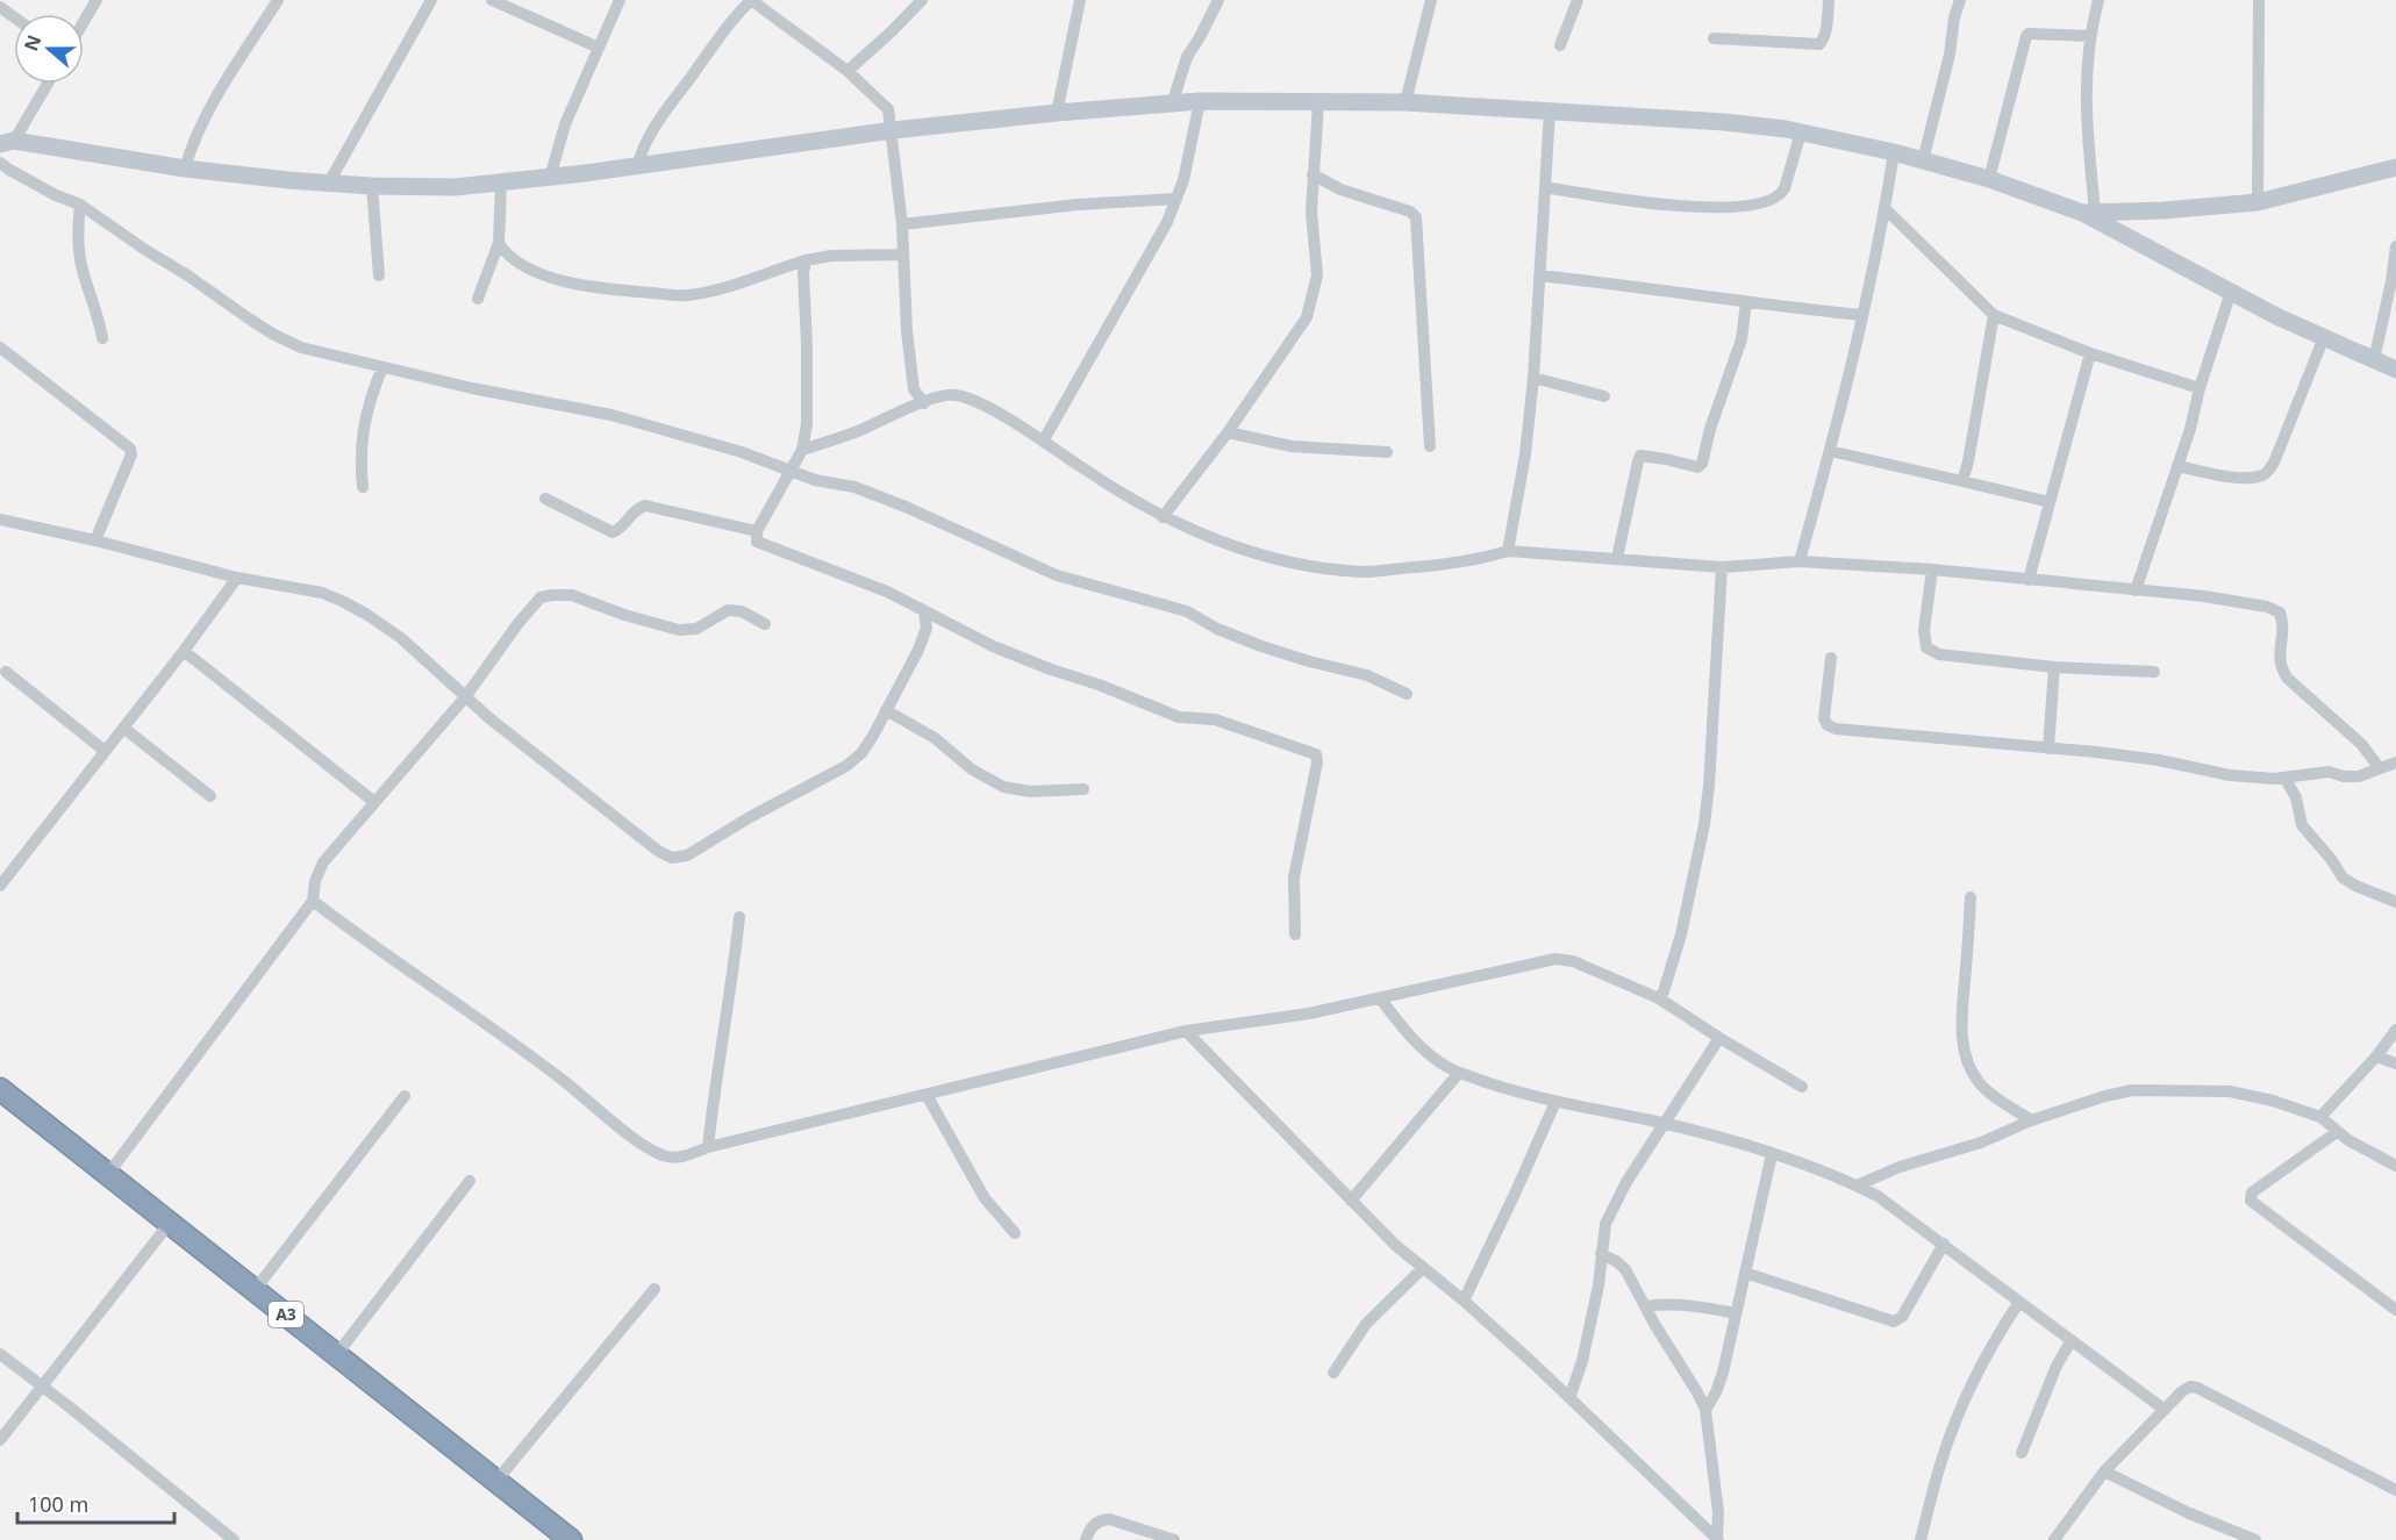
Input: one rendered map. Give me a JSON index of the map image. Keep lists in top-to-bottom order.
{
  "streets": {
    "highway": ["A3"]
  },
  "scale_bar": "100 m",
  "north": "left"
}
